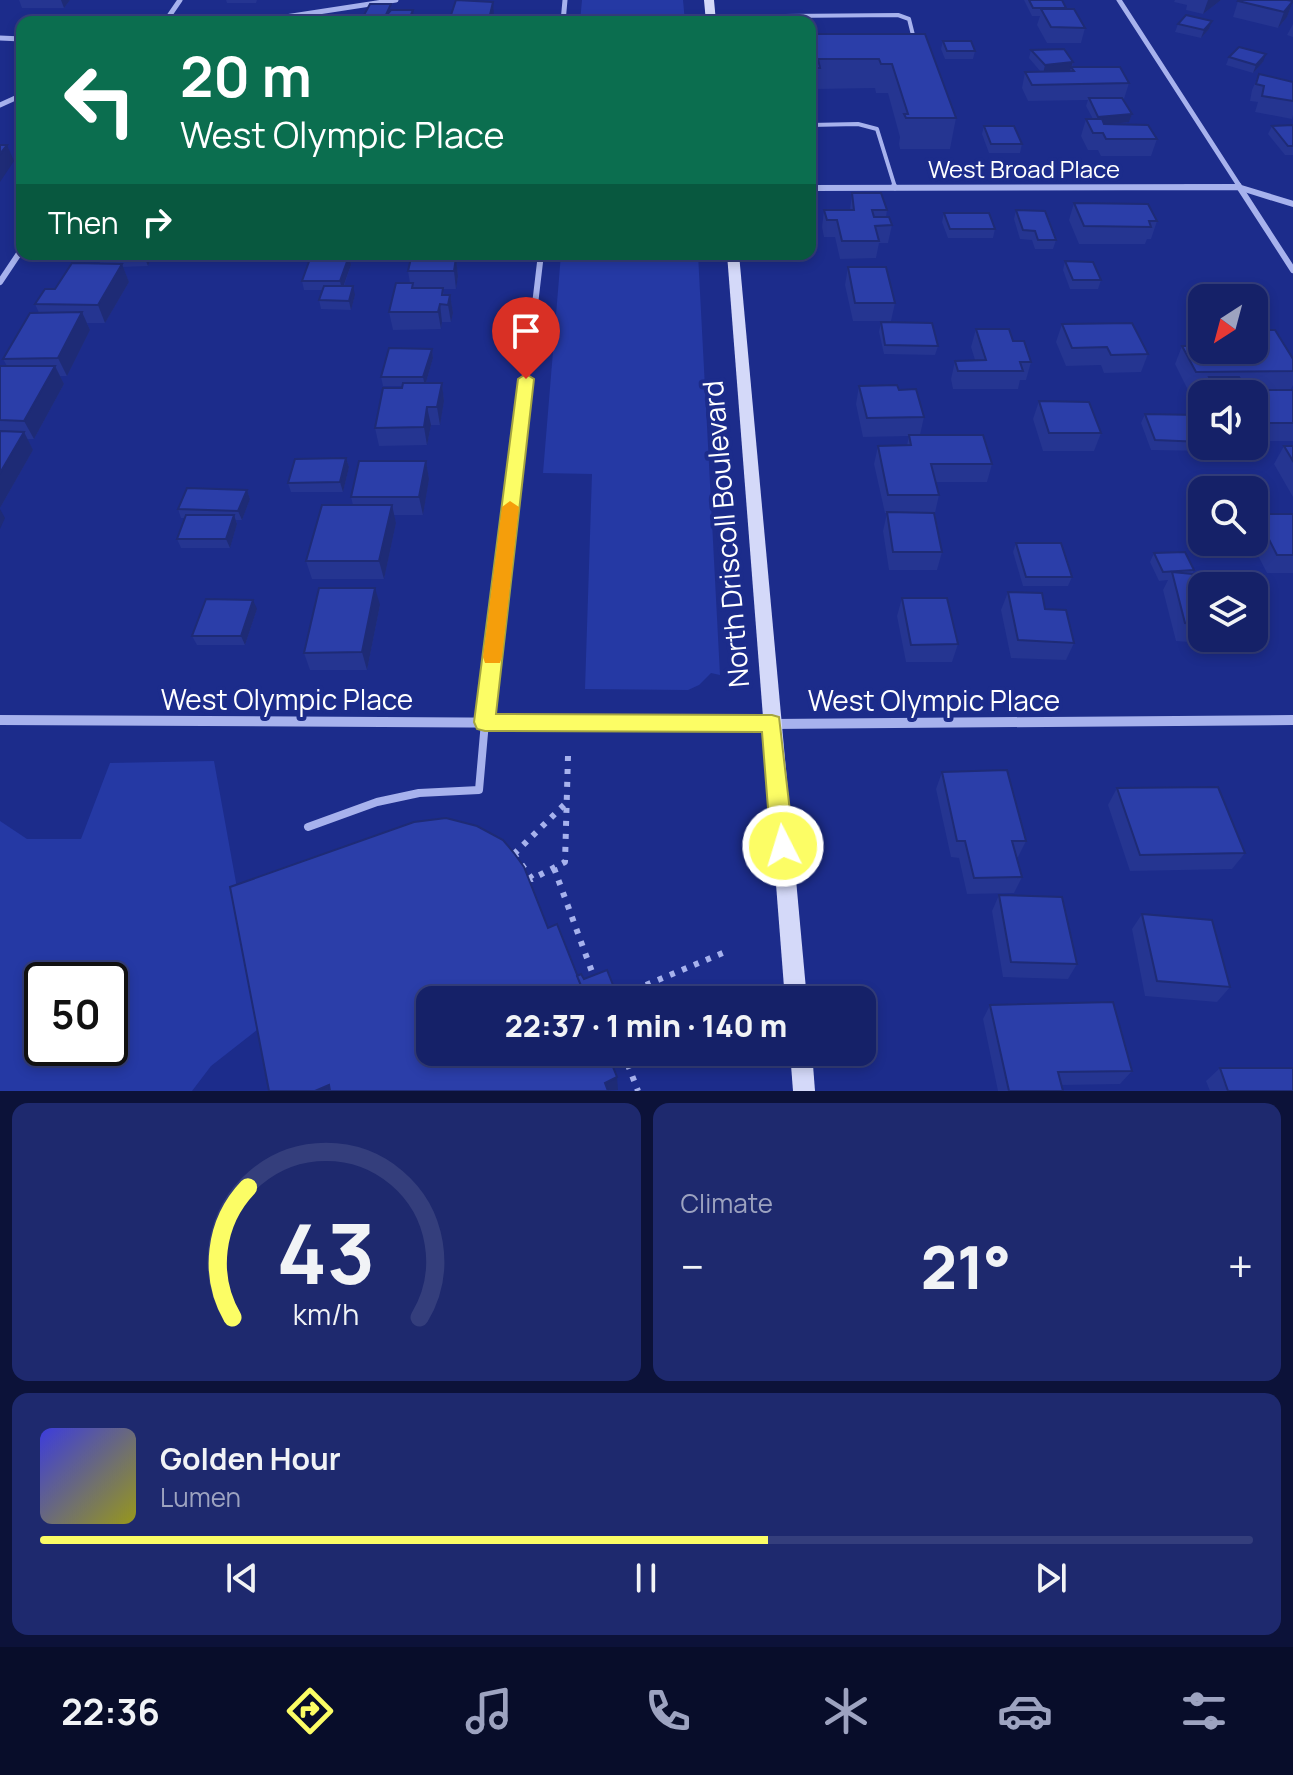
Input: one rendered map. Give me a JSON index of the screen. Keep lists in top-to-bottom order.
{
  "streets": {
    "main road": ["North Driscoll Boulevard"],
    "street": ["West Broad Place", "West Olympic Place"]
  },
  "crossings": [
    ["North Driscoll Boulevard", "West Olympic Place"]
  ],
  "north": "bottom left",
  "page": {
    "turn": ["20 m", "West Olympic Place"],
    "then": "Then",
    "limit": "50",
    "trip": "22:37 · 1 min · 140 m",
    "tile": "Climate",
    "heat": ["−", "21°", "+"],
    "song": ["Golden Hour", "Lumen"],
    "tabs": "22:36",
    "gauge": ["43", "km/h"]
  }
}
